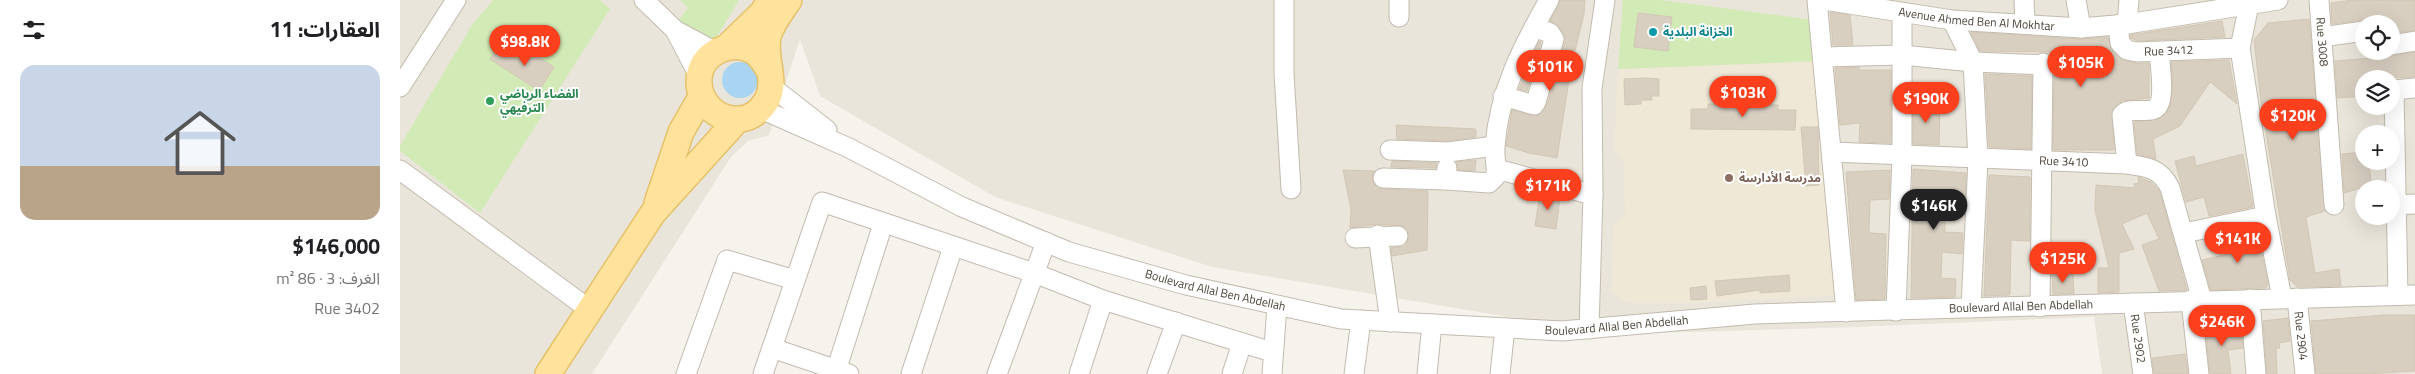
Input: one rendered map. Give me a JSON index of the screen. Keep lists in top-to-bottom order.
{
  "streets": {
    "street": [
      "Avenue Ahmed Ben Al Mokhtar",
      "Rue 3008",
      "Rue 3412",
      "Rue 3410",
      "Boulevard Allal Ben Abdellah",
      "Rue 2904",
      "Rue 2902"
    ]
  },
  "crossings": [
    ["Avenue Ahmed Ben Al Mokhtar", "Rue 3412"],
    ["Rue 3412", "Rue 2904"],
    ["Rue 3410", "Boulevard Allal Ben Abdellah"],
    ["Boulevard Allal Ben Abdellah", "Rue 2904"],
    ["Boulevard Allal Ben Abdellah", "Rue 2902"]
  ],
  "places": ["الخزانة البلدية", "الفضاء الرياضي الترفيهي", "مدرسة الأدارسة"],
  "page": {
    "heading": "العقارات: 11",
    "map_buttons": ["+", "−"],
    "price": [
      "$98.8K",
      "$105K",
      "$101K",
      "$103K",
      "$190K",
      "$120K",
      "$171K",
      "$146K",
      "$141K",
      "$125K",
      "$246K"
    ],
    "list": [
      {
        "name": "$146,000",
        "note": "الغرف: 3 · 86 m² · Rue 3402"
      }
    ]
  }
}
